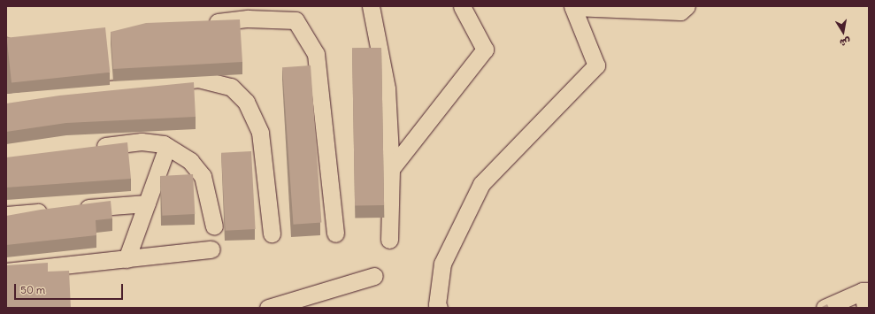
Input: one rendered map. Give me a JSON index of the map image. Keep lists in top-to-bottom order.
{
  "scale_bar": "50 m",
  "north": "bottom"
}
